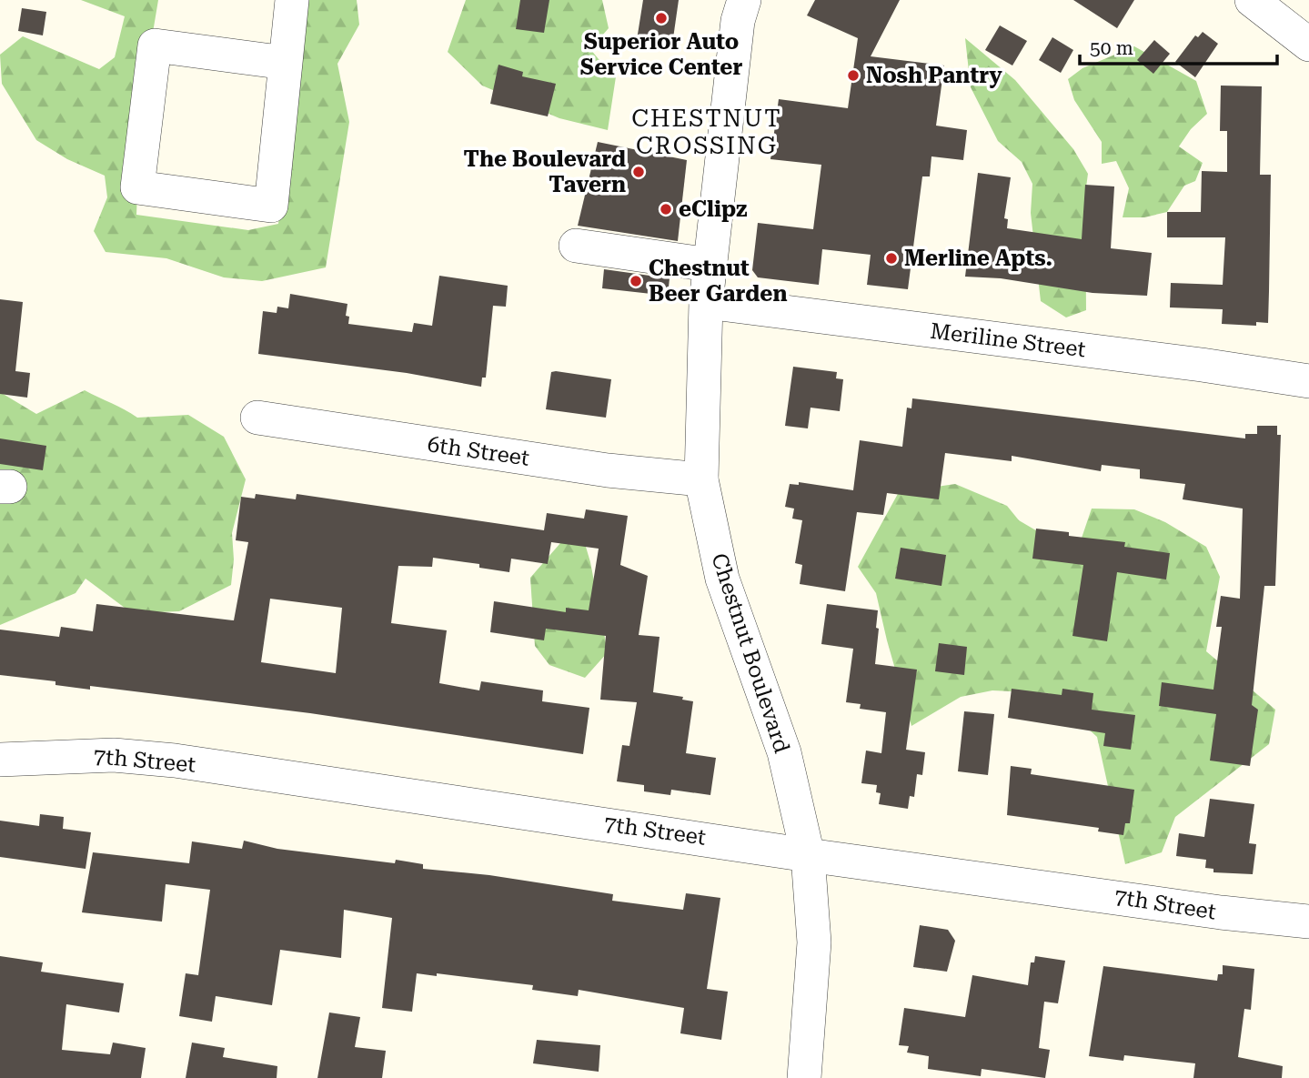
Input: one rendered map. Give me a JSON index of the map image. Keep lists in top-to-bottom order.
{
  "streets": {
    "street": [
      "Meriline Street",
      "6th Street",
      "Chestnut Boulevard",
      "7th Street"
    ]
  },
  "crossings": [
    ["Meriline Street", "Chestnut Boulevard"],
    ["6th Street", "Chestnut Boulevard"],
    ["Chestnut Boulevard", "7th Street"]
  ],
  "districts": ["CHESTNUT CROSSING"],
  "places": [
    "Superior Auto Service Center",
    "Nosh Pantry",
    "The Boulevard Tavern",
    "eClipz",
    "Merline Apts.",
    "Chestnut Beer Garden"
  ],
  "scale_bar": "50 m"
}
